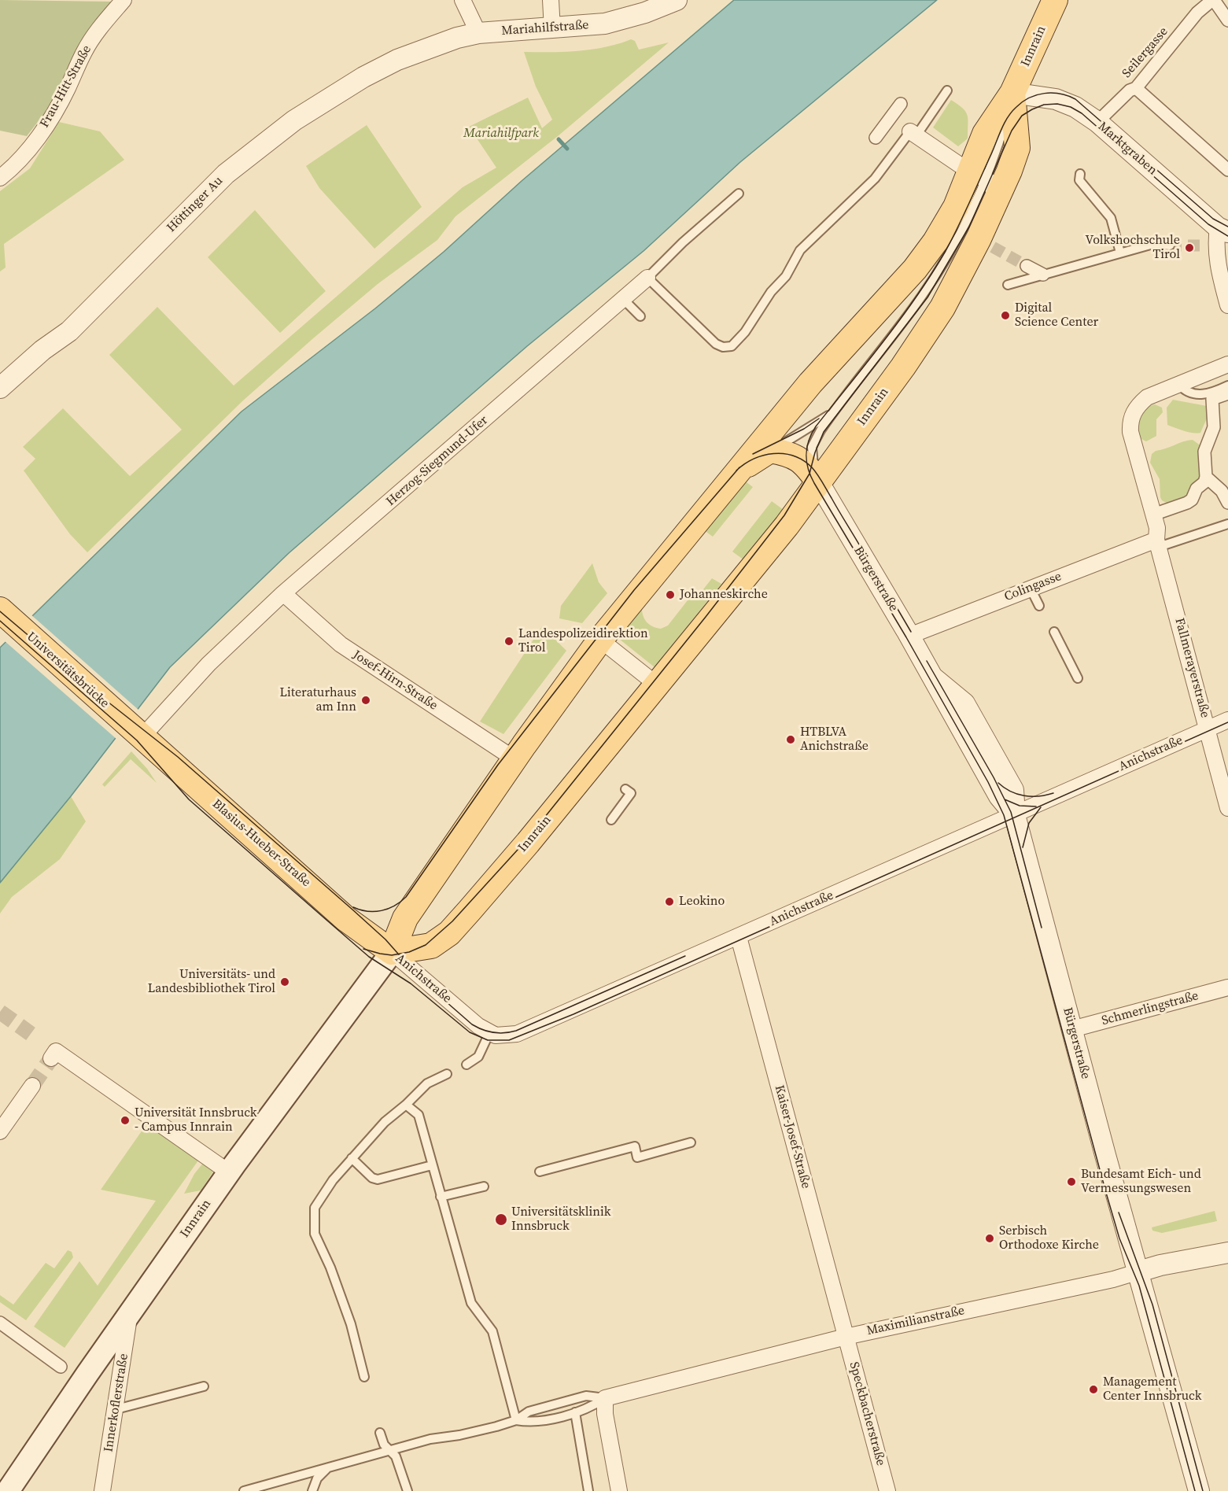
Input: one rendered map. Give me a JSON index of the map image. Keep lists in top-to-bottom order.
{
  "streets": {
    "main road": ["Innrain", "Universitätsbrücke", "Blasius-Hueber-Straße"],
    "street": [
      "Mariahilfstraße",
      "Seilergasse",
      "Frau-Hitt-Straße",
      "Marktgraben",
      "Höttinger Au",
      "Herzog-Siegmund-Ufer",
      "Bürgerstraße",
      "Colingasse",
      "Fallmerayerstraße",
      "Josef-Hirn-Straße",
      "Anichstraße",
      "Schmerlingstraße",
      "Kaiser-Josef-Straße",
      "Maximilianstraße",
      "Innerkoflerstraße",
      "Speckbacherstraße"
    ]
  },
  "crossings": [
    ["Mariahilfstraße", "Höttinger Au"],
    ["Innrain", "Marktgraben"],
    ["Innrain", "Bürgerstraße"],
    ["Innrain", "Josef-Hirn-Straße"],
    ["Innrain", "Anichstraße"],
    ["Innrain", "Blasius-Hueber-Straße"],
    ["Innrain", "Innerkoflerstraße"],
    ["Seilergasse", "Marktgraben"],
    ["Herzog-Siegmund-Ufer", "Universitätsbrücke"],
    ["Herzog-Siegmund-Ufer", "Josef-Hirn-Straße"],
    ["Herzog-Siegmund-Ufer", "Blasius-Hueber-Straße"],
    ["Bürgerstraße", "Colingasse"],
    ["Bürgerstraße", "Anichstraße"],
    ["Bürgerstraße", "Schmerlingstraße"],
    ["Bürgerstraße", "Maximilianstraße"],
    ["Colingasse", "Fallmerayerstraße"],
    ["Fallmerayerstraße", "Anichstraße"],
    ["Universitätsbrücke", "Blasius-Hueber-Straße"],
    ["Anichstraße", "Blasius-Hueber-Straße"],
    ["Anichstraße", "Kaiser-Josef-Straße"],
    ["Kaiser-Josef-Straße", "Maximilianstraße"],
    ["Kaiser-Josef-Straße", "Speckbacherstraße"],
    ["Maximilianstraße", "Speckbacherstraße"]
  ],
  "parks": ["Mariahilfpark"],
  "places": [
    "Volkshochschule Tirol",
    "Digital Science Center",
    "Johanneskirche",
    "Landespolizeidirektion Tirol",
    "Literaturhaus am Inn",
    "HTBLVA Anichstraße",
    "Leokino",
    "Universitäts- und Landesbibliothek Tirol",
    "Universität Innsbruck - Campus Innrain",
    "Bundesamt Eich- und Vermessungswesen",
    "Universitätsklinik Innsbruck",
    "Serbisch Orthodoxe Kirche",
    "Management Center Innsbruck"
  ]
}
